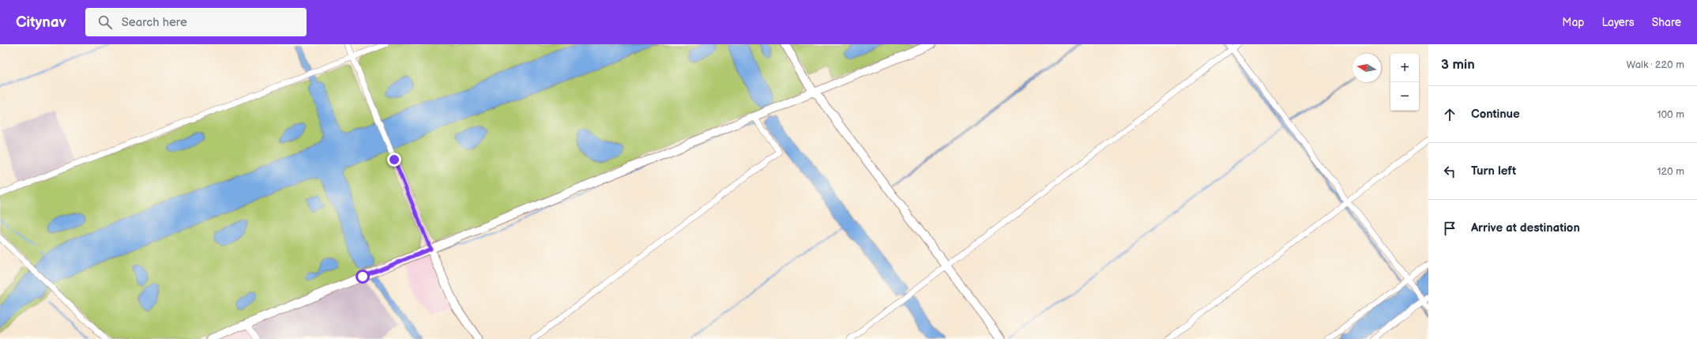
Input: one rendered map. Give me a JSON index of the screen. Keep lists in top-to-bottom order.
{
  "north": "left",
  "page": {
    "header": "Citynav",
    "search": "Search here",
    "nav": ["Map", "Layers", "Share"],
    "heading": ["3 min", "Walk · 220 m"],
    "map_buttons": ["+", "−"],
    "list": [
      ["Continue", "100 m"],
      ["Turn left", "120 m"],
      "Arrive at destination"
    ]
  }
}
